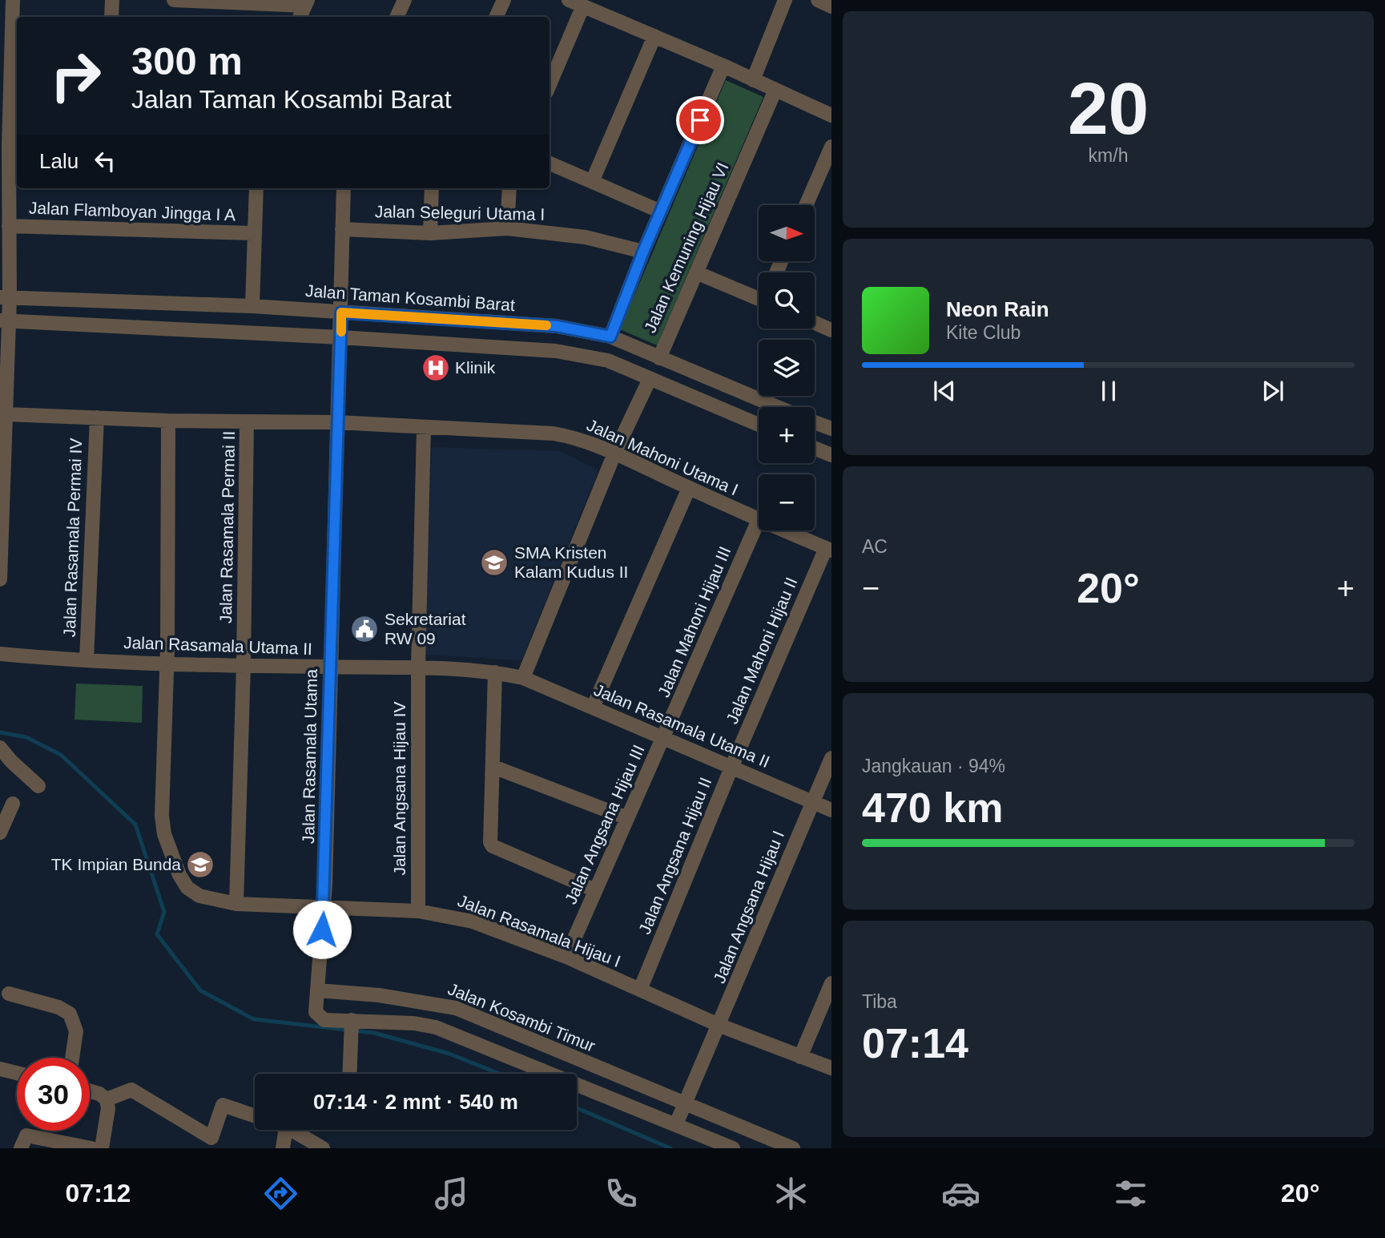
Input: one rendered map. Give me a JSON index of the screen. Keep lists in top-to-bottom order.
{
  "streets": {
    "street": [
      "Jalan Flamboyan Jingga I A",
      "Jalan Seleguri Utama I",
      "Jalan Kemuning Hijau VI",
      "Jalan Taman Kosambi Barat",
      "Jalan Mahoni Utama I",
      "Jalan Rasamala Permai II",
      "Jalan Rasamala Permai IV",
      "Jalan Mahoni Hijau III",
      "Jalan Rasamala Utama II",
      "Jalan Mahoni Hijau II",
      "Jalan Rasamala Utama",
      "Jalan Angsana Hijau IV",
      "Jalan Angsana Hijau III",
      "Jalan Angsana Hijau II",
      "Jalan Angsana Hijau I",
      "Jalan Rasamala Hijau I",
      "Jalan Kosambi Timur"
    ]
  },
  "crossings": [
    ["Jalan Seleguri Utama I", "Jalan Rasamala Utama"],
    ["Jalan Kemuning Hijau VI", "Jalan Taman Kosambi Barat"],
    ["Jalan Taman Kosambi Barat", "Jalan Rasamala Utama"],
    ["Jalan Mahoni Utama I", "Jalan Mahoni Hijau III"],
    ["Jalan Mahoni Utama I", "Jalan Mahoni Hijau II"],
    ["Jalan Mahoni Utama I", "Jalan Rasamala Utama"],
    ["Jalan Mahoni Utama I", "Jalan Angsana Hijau IV"],
    ["Jalan Rasamala Permai II", "Jalan Rasamala Utama II"],
    ["Jalan Rasamala Permai II", "Jalan Rasamala Hijau I"],
    ["Jalan Rasamala Permai IV", "Jalan Rasamala Utama II"],
    ["Jalan Mahoni Hijau III", "Jalan Rasamala Utama II"],
    ["Jalan Mahoni Hijau III", "Jalan Angsana Hijau III"],
    ["Jalan Rasamala Utama II", "Jalan Mahoni Hijau II"],
    ["Jalan Rasamala Utama II", "Jalan Rasamala Utama"],
    ["Jalan Rasamala Utama II", "Jalan Angsana Hijau IV"],
    ["Jalan Rasamala Utama II", "Jalan Angsana Hijau III"],
    ["Jalan Rasamala Utama II", "Jalan Angsana Hijau II"],
    ["Jalan Rasamala Utama II", "Jalan Angsana Hijau I"],
    ["Jalan Rasamala Utama II", "Jalan Rasamala Hijau I"],
    ["Jalan Mahoni Hijau II", "Jalan Angsana Hijau II"],
    ["Jalan Rasamala Utama", "Jalan Rasamala Hijau I"],
    ["Jalan Rasamala Utama", "Jalan Kosambi Timur"],
    ["Jalan Angsana Hijau IV", "Jalan Rasamala Hijau I"],
    ["Jalan Angsana Hijau III", "Jalan Rasamala Hijau I"],
    ["Jalan Angsana Hijau II", "Jalan Rasamala Hijau I"],
    ["Jalan Angsana Hijau I", "Jalan Rasamala Hijau I"],
    ["Jalan Angsana Hijau I", "Jalan Kosambi Timur"]
  ],
  "places": {
    "hospital": ["Klinik"],
    "school or university": ["SMA Kristen Kalam Kudus II", "TK Impian Bunda"],
    "public building": ["Sekretariat RW 09"]
  },
  "north": "right",
  "page": {
    "tile": [
      ["20", "km/h"],
      "AC",
      ["Jangkauan · 94%", "470 km"],
      ["Tiba", "07:14"]
    ],
    "turn": ["300 m", "Jalan Taman Kosambi Barat"],
    "then": "Lalu",
    "map_buttons": ["+", "−"],
    "song": ["Neon Rain", "Kite Club"],
    "heat": ["−", "20°", "+"],
    "limit": "30",
    "trip": "07:14 · 2 mnt · 540 m",
    "tabs": ["07:12", "20°"]
  }
}
